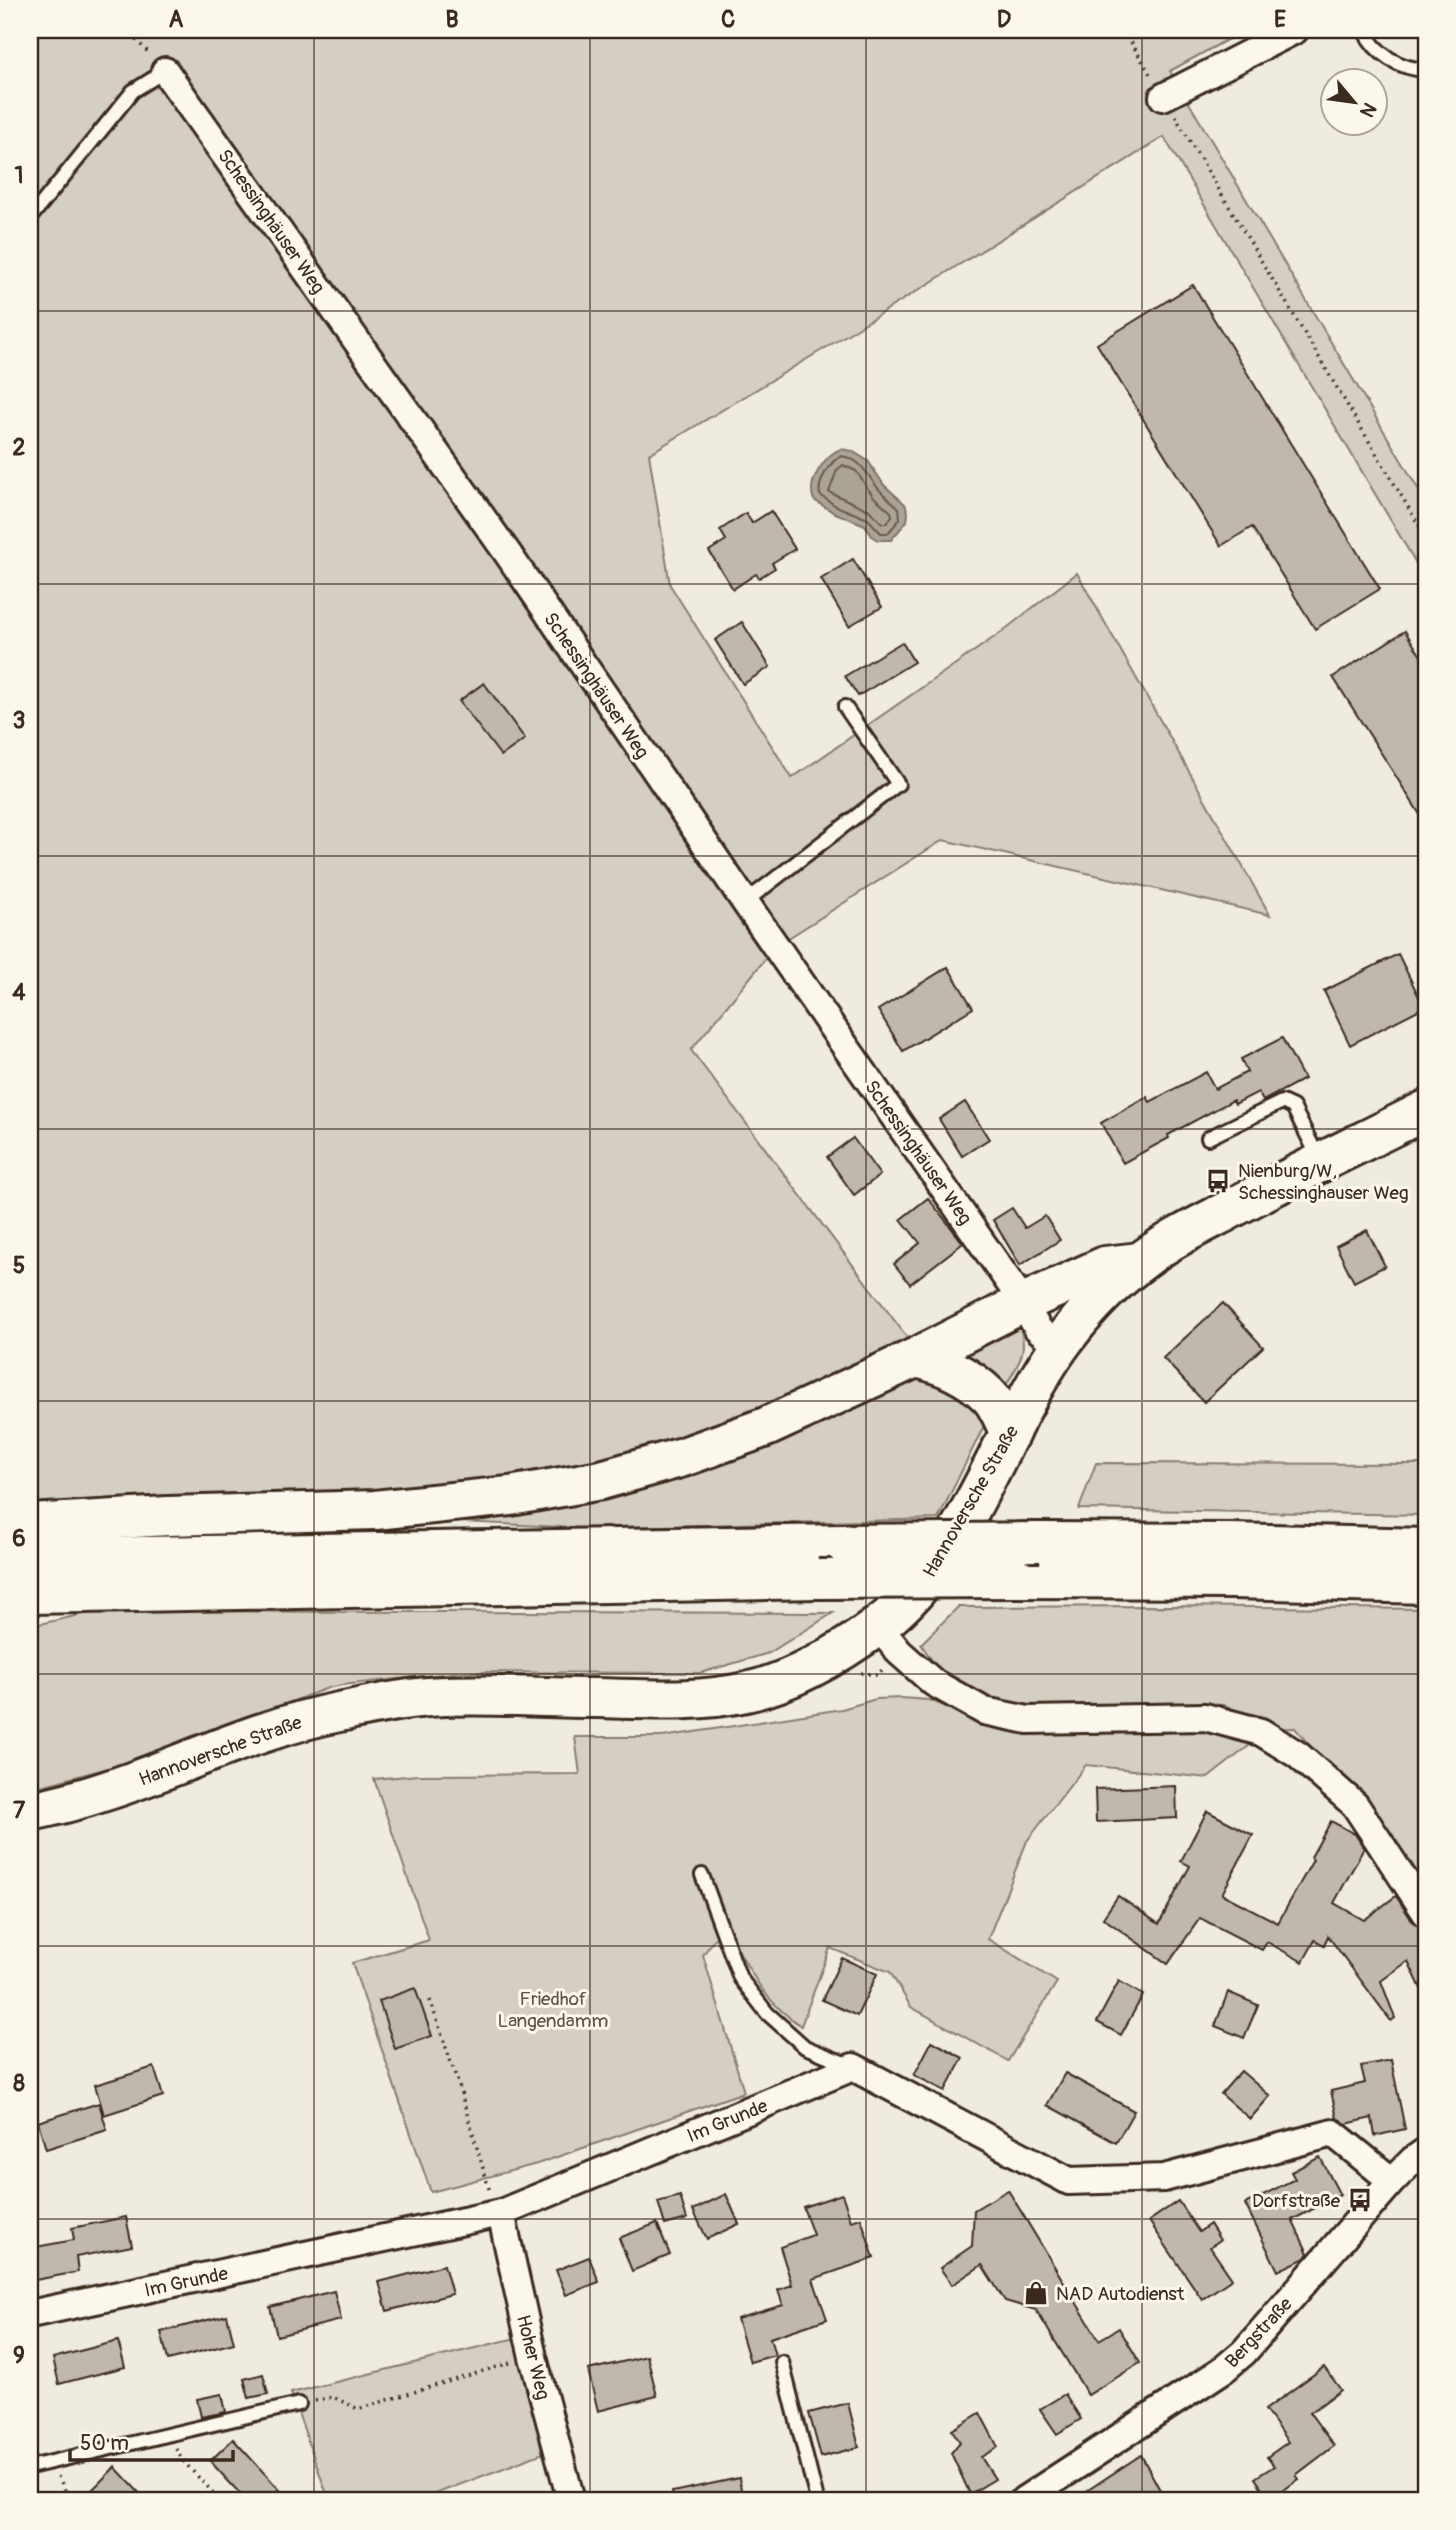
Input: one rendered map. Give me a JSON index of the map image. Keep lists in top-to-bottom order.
{
  "streets": {
    "main road": ["Hannoversche Straße"],
    "street": [
      "Schessinghäuser Weg",
      "Im Grunde",
      "Bergstraße",
      "Hoher Weg"
    ]
  },
  "crossings": [
    ["Schessinghäuser Weg", "Hannoversche Straße"],
    ["Im Grunde", "Hoher Weg"]
  ],
  "parks": ["Friedhof Langendamm"],
  "places": {
    "bus stop": ["Nienburg/W, Schessinghauser Weg", "Dorfstraße"],
    "shop": ["NAD Autodienst"]
  },
  "scale_bar": "50 m",
  "north": "bottom right",
  "grid": {
    "columns": [
      "A",
      "B",
      "C",
      "D",
      "E"
    ],
    "rows": [
      "1",
      "2",
      "3",
      "4",
      "5",
      "6",
      "7",
      "8",
      "9"
    ]
  }
}
